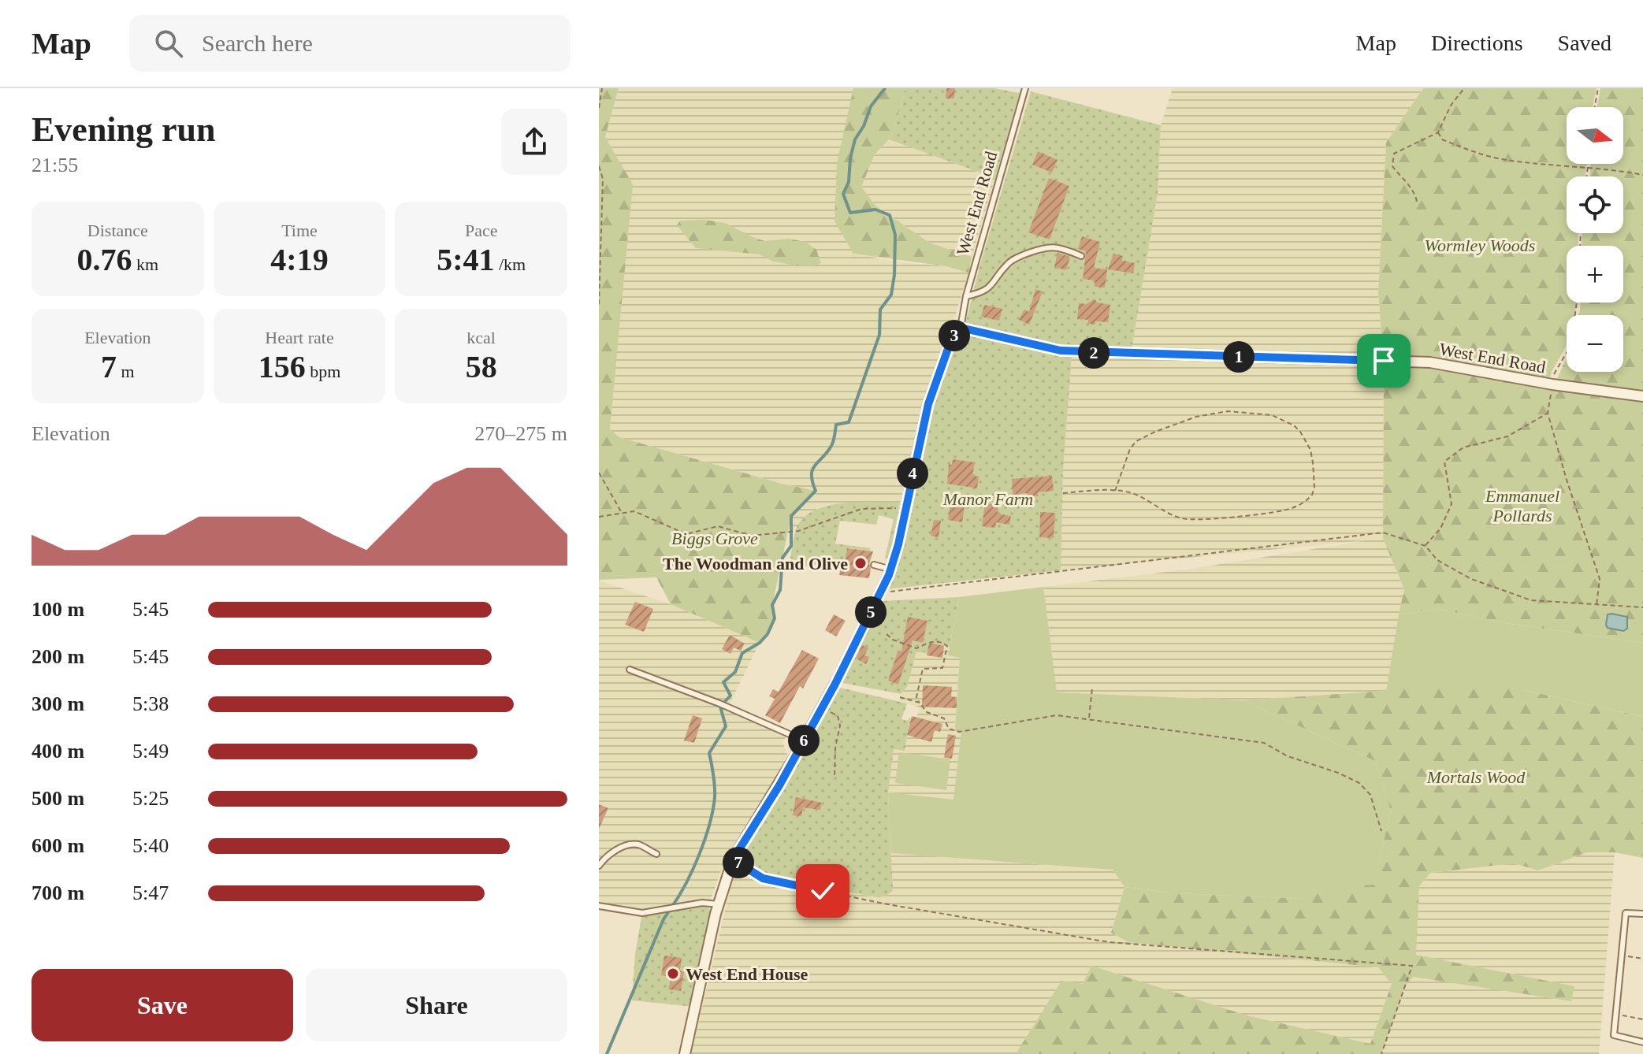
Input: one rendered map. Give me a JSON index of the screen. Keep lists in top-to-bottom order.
{
  "streets": {
    "street": ["West End Road"]
  },
  "parks": [
    "Wormley Woods",
    "Emmanuel Pollards",
    "Manor Farm",
    "Biggs Grove",
    "Mortals Wood"
  ],
  "places": ["The Woodman and Olive", "West End House"],
  "north": "right",
  "page": {
    "header": "Map",
    "search": "Search here",
    "nav": ["Map", "Directions", "Saved"],
    "heading": ["Evening run", "21:55"],
    "map_buttons": ["+", "−"],
    "stats": [
      ["Distance", "0.76 km"],
      ["Time", "4:19"],
      ["Pace", "5:41 /km"],
      ["Elevation", "7 m"],
      ["Heart rate", "156 bpm"],
      ["kcal", "58"]
    ],
    "pins": [
      "3",
      "2",
      "1",
      "4",
      "5",
      "6",
      "7"
    ],
    "chart": ["Elevation", "270–275 m"],
    "list": [
      {
        "name": "100 m",
        "note": "5:45"
      },
      {
        "name": "200 m",
        "note": "5:45"
      },
      {
        "name": "300 m",
        "note": "5:38"
      },
      {
        "name": "400 m",
        "note": "5:49"
      },
      {
        "name": "500 m",
        "note": "5:25"
      },
      {
        "name": "600 m",
        "note": "5:40"
      },
      {
        "name": "700 m",
        "note": "5:47"
      }
    ],
    "buttons": ["Save", "Share"]
  }
}
